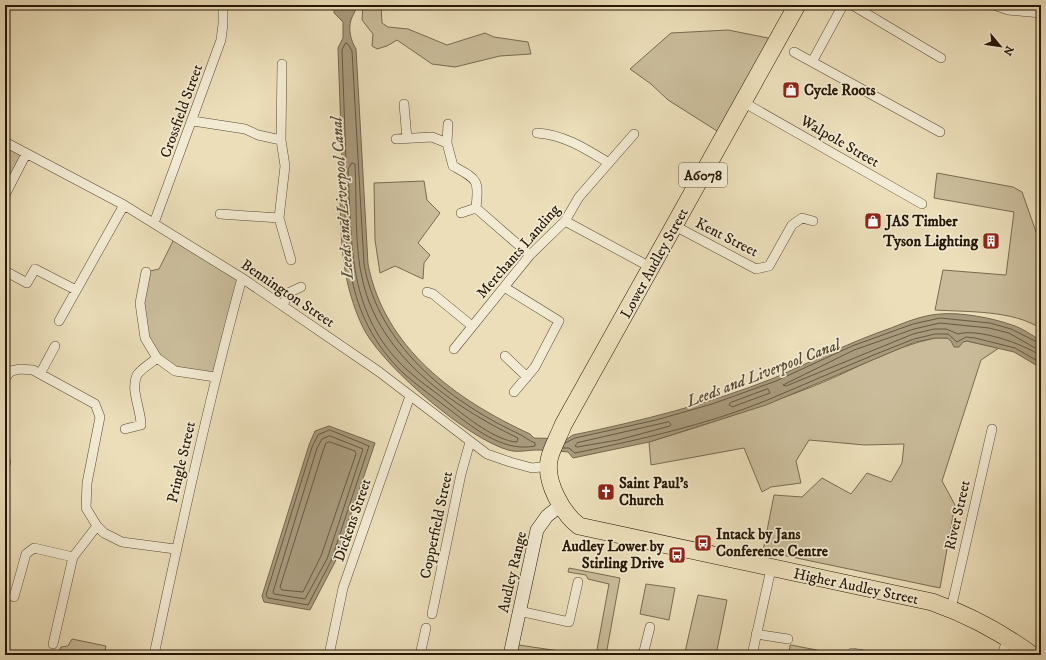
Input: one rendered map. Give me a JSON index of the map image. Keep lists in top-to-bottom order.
{
  "streets": {
    "highway": ["A6078", "Lower Audley Street", "Higher Audley Street"],
    "street": [
      "Crossfield Street",
      "Walpole Street",
      "Kent Street",
      "Merchants Landing",
      "Bennington Street",
      "Pringle Street",
      "River Street",
      "Dickens Street",
      "Copperfield Street",
      "Audley Range"
    ]
  },
  "crossings": [
    ["Crossfield Street", "Bennington Street"],
    ["Walpole Street", "Lower Audley Street"],
    ["Kent Street", "Lower Audley Street"],
    ["Lower Audley Street", "Bennington Street"],
    ["Bennington Street", "Pringle Street"],
    ["Bennington Street", "Dickens Street"],
    ["Bennington Street", "Copperfield Street"],
    ["River Street", "Higher Audley Street"],
    ["Audley Range", "Higher Audley Street"]
  ],
  "water": ["Leeds and Liverpool Canal"],
  "places": {
    "shop": ["Cycle Roots", "JAS Timber"],
    "building": ["Tyson Lighting"],
    "church": ["Saint Paul's Church"],
    "bus stop": ["Intack by Jans Conference Centre", "Audley Lower by Stirling Drive"]
  },
  "north": "bottom right"
}
